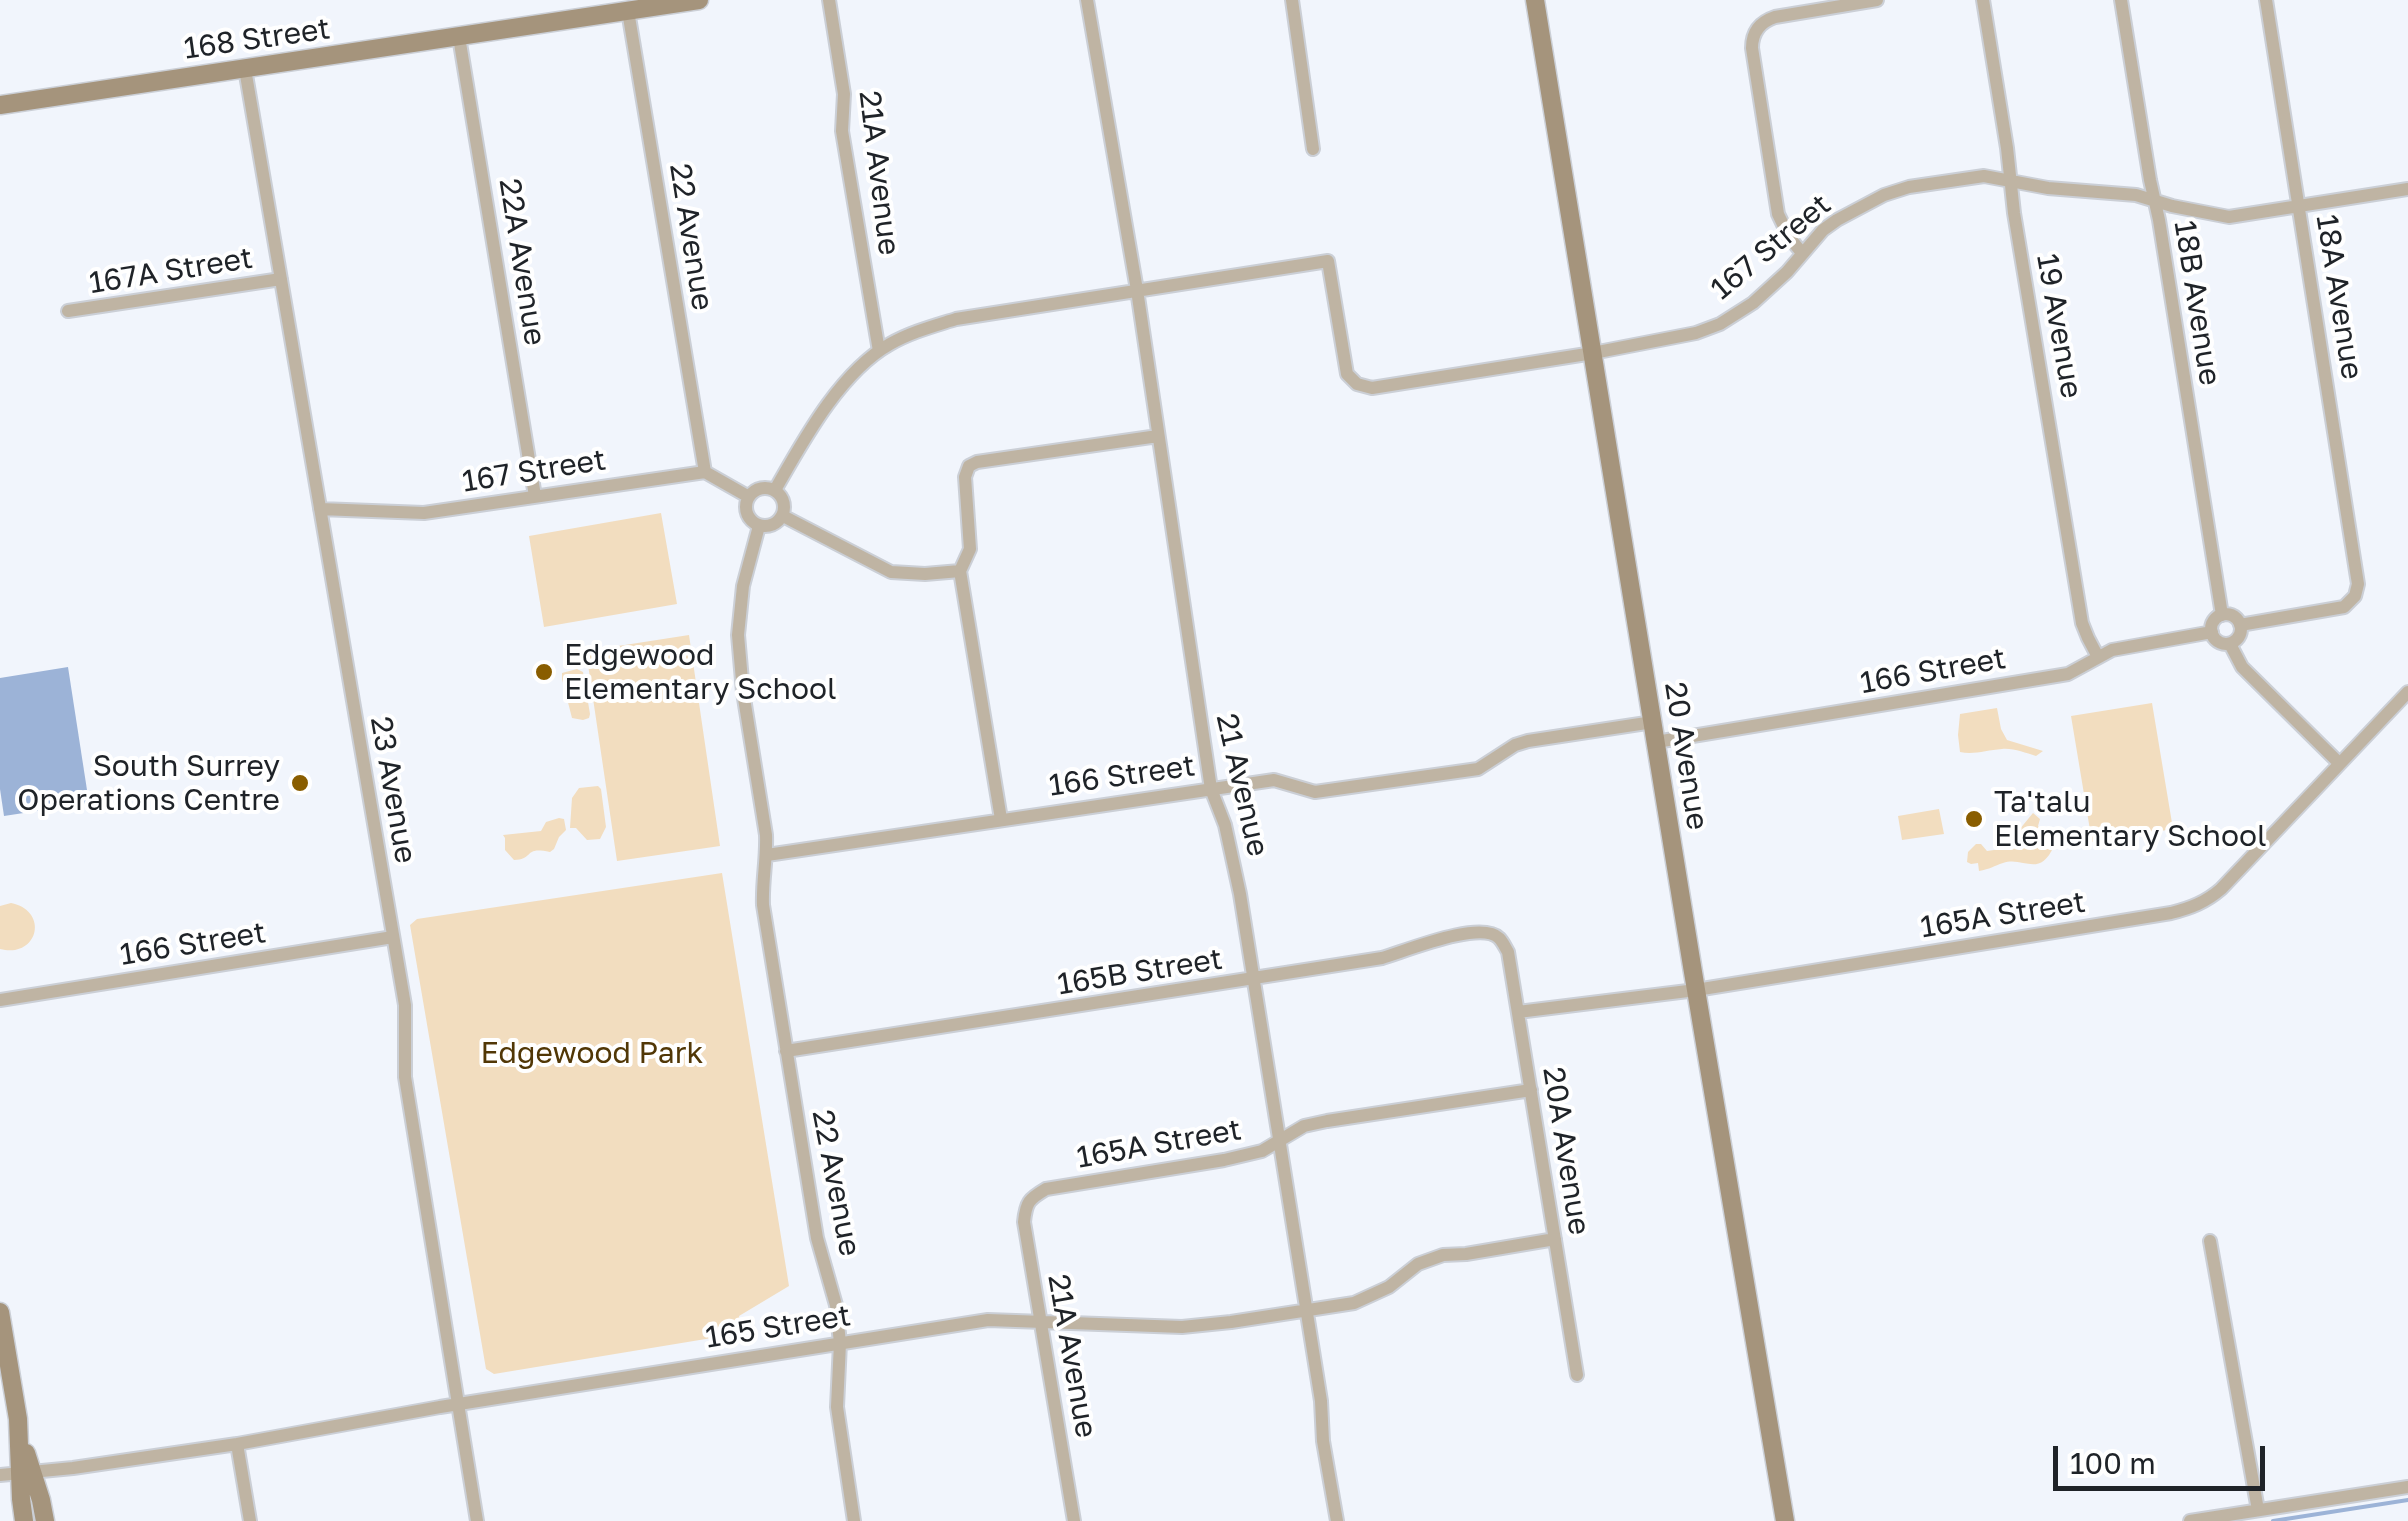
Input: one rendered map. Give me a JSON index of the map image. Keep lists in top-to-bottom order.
{
  "streets": {
    "street": [
      "168 Street",
      "21A Avenue",
      "22 Avenue",
      "167 Street",
      "22A Avenue",
      "167A Street",
      "18A Avenue",
      "18B Avenue",
      "19 Avenue",
      "166 Street",
      "20 Avenue",
      "21 Avenue",
      "23 Avenue",
      "165A Street",
      "165B Street",
      "20A Avenue",
      "165 Street"
    ]
  },
  "crossings": [
    ["168 Street", "22 Avenue"],
    ["168 Street", "22A Avenue"],
    ["168 Street", "23 Avenue"],
    ["21A Avenue", "165A Street"],
    ["21A Avenue", "165 Street"],
    ["22 Avenue", "167 Street"],
    ["22 Avenue", "166 Street"],
    ["22 Avenue", "165B Street"],
    ["22 Avenue", "165 Street"],
    ["167 Street", "22A Avenue"],
    ["167 Street", "18A Avenue"],
    ["167 Street", "18B Avenue"],
    ["167 Street", "19 Avenue"],
    ["167 Street", "20 Avenue"],
    ["167 Street", "21 Avenue"],
    ["167 Street", "23 Avenue"],
    ["167A Street", "23 Avenue"],
    ["18A Avenue", "18B Avenue"],
    ["18A Avenue", "166 Street"],
    ["18B Avenue", "166 Street"],
    ["19 Avenue", "166 Street"],
    ["166 Street", "20 Avenue"],
    ["166 Street", "21 Avenue"],
    ["166 Street", "23 Avenue"],
    ["20 Avenue", "165A Street"],
    ["21 Avenue", "165A Street"],
    ["21 Avenue", "165B Street"],
    ["21 Avenue", "165 Street"],
    ["23 Avenue", "165 Street"],
    ["165A Street", "20A Avenue"],
    ["165B Street", "20A Avenue"],
    ["20A Avenue", "165 Street"]
  ],
  "parks": ["Edgewood Park"],
  "places": ["Edgewood Elementary School", "South Surrey Operations Centre", "Ta'talu Elementary School"],
  "scale_bar": "100 m"
}
